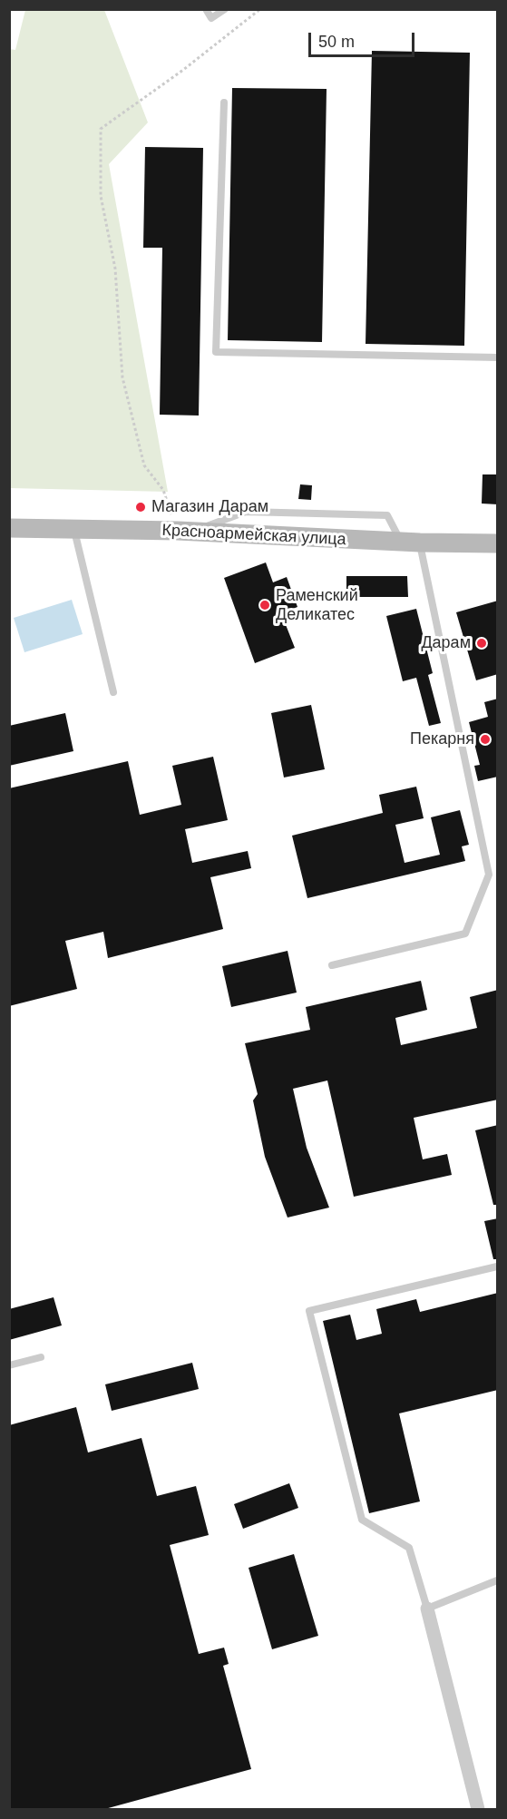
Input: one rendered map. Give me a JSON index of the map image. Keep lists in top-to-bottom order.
{
  "streets": {
    "street": ["Красноармейская улица"]
  },
  "places": [
    "Магазин Дарам",
    "Раменский Деликатес",
    "Дарам",
    "Пекарня"
  ],
  "scale_bar": "50 m"
}
